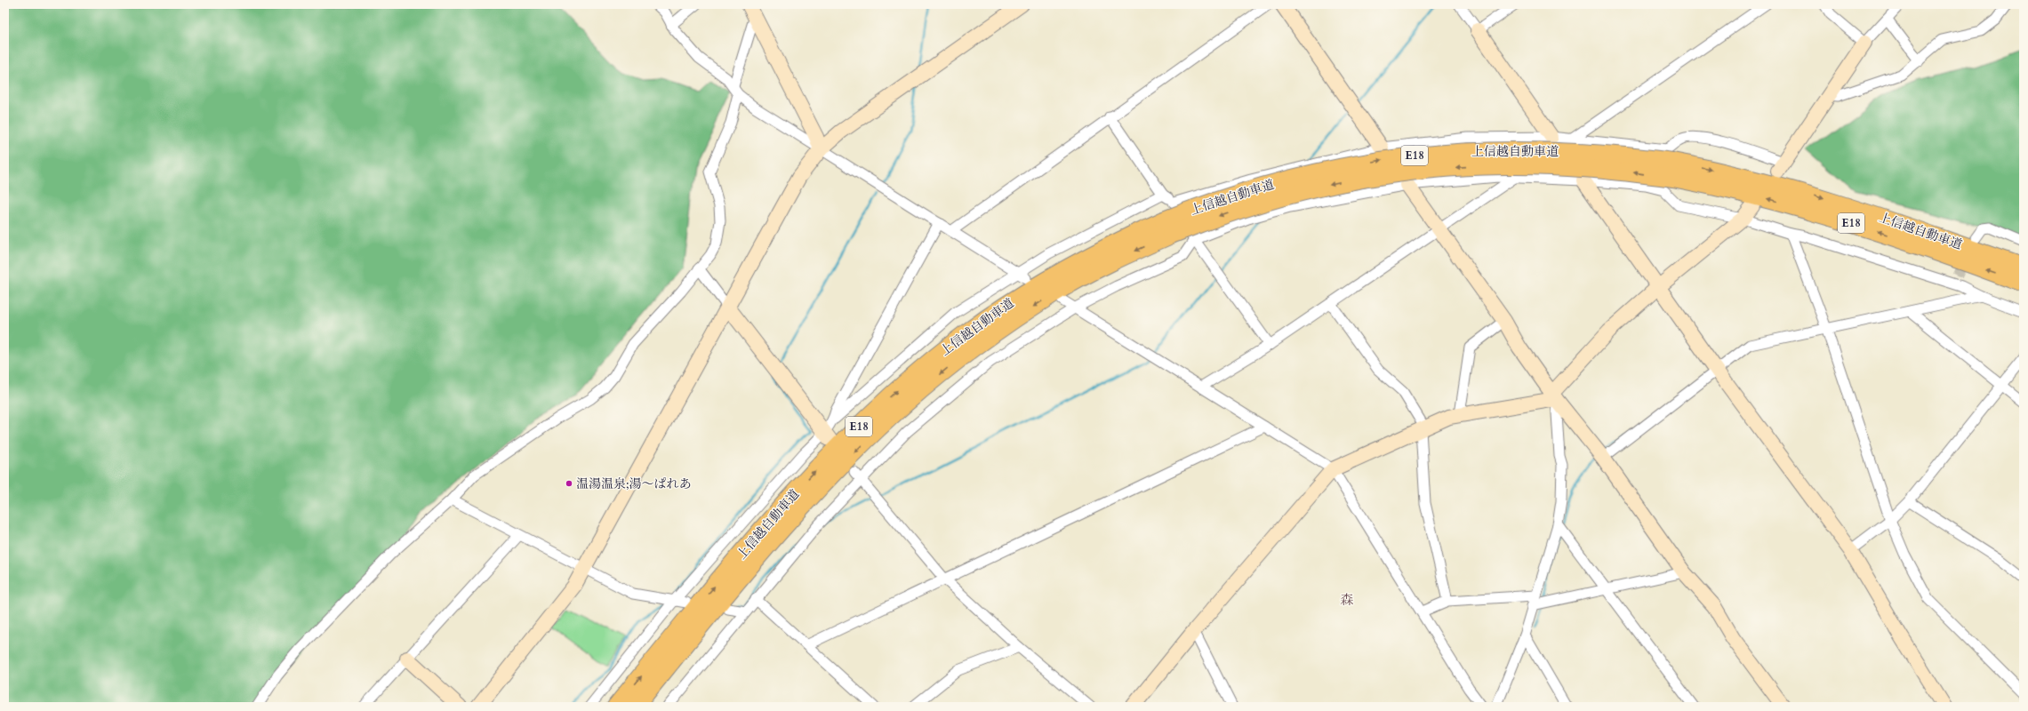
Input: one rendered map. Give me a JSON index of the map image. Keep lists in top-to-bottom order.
{
  "streets": {
    "highway": ["上信越自動車道", "E18"]
  },
  "districts": ["森"],
  "places": ["温湯温泉;湯〜ぱれあ"]
}
